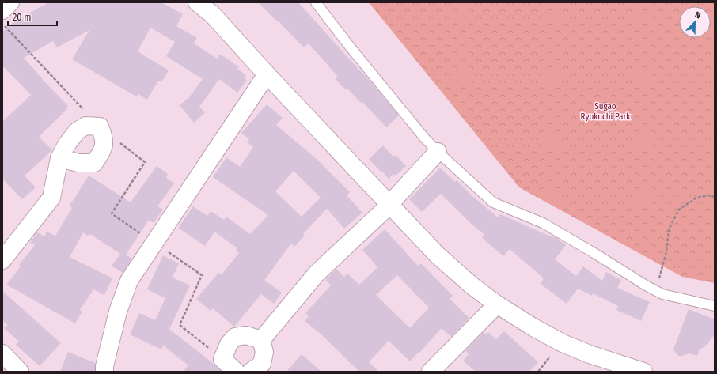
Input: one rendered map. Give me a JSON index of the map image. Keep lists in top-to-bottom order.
{
  "parks": ["Sugao Ryokuchi Park"],
  "scale_bar": "20 m",
  "north": "top right"
}
